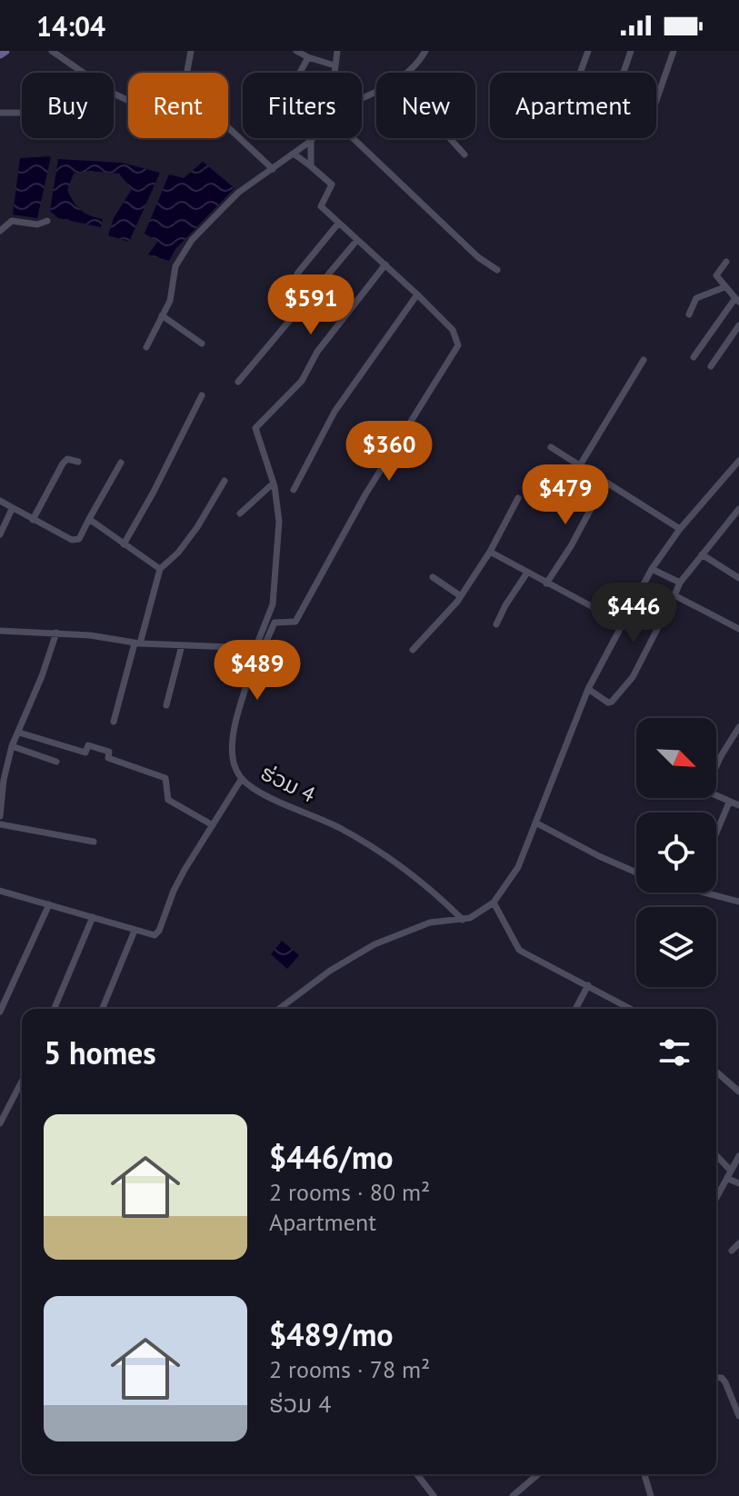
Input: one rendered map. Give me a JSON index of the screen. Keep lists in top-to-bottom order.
{
  "streets": {
    "street": ["ຮ່ວມ 4"]
  },
  "north": "bottom right",
  "page": {
    "status": "14:04",
    "chip": [
      "Buy",
      "Rent",
      "Filters",
      "New",
      "Apartment"
    ],
    "price": [
      "$591",
      "$360",
      "$479",
      "$446",
      "$489"
    ],
    "heading": "5 homes",
    "list": [
      {
        "name": "$446/mo",
        "note": "2 rooms · 80 m² · Apartment"
      },
      {
        "name": "$489/mo",
        "note": "2 rooms · 78 m² · ຮ່ວມ 4"
      }
    ]
  }
}
